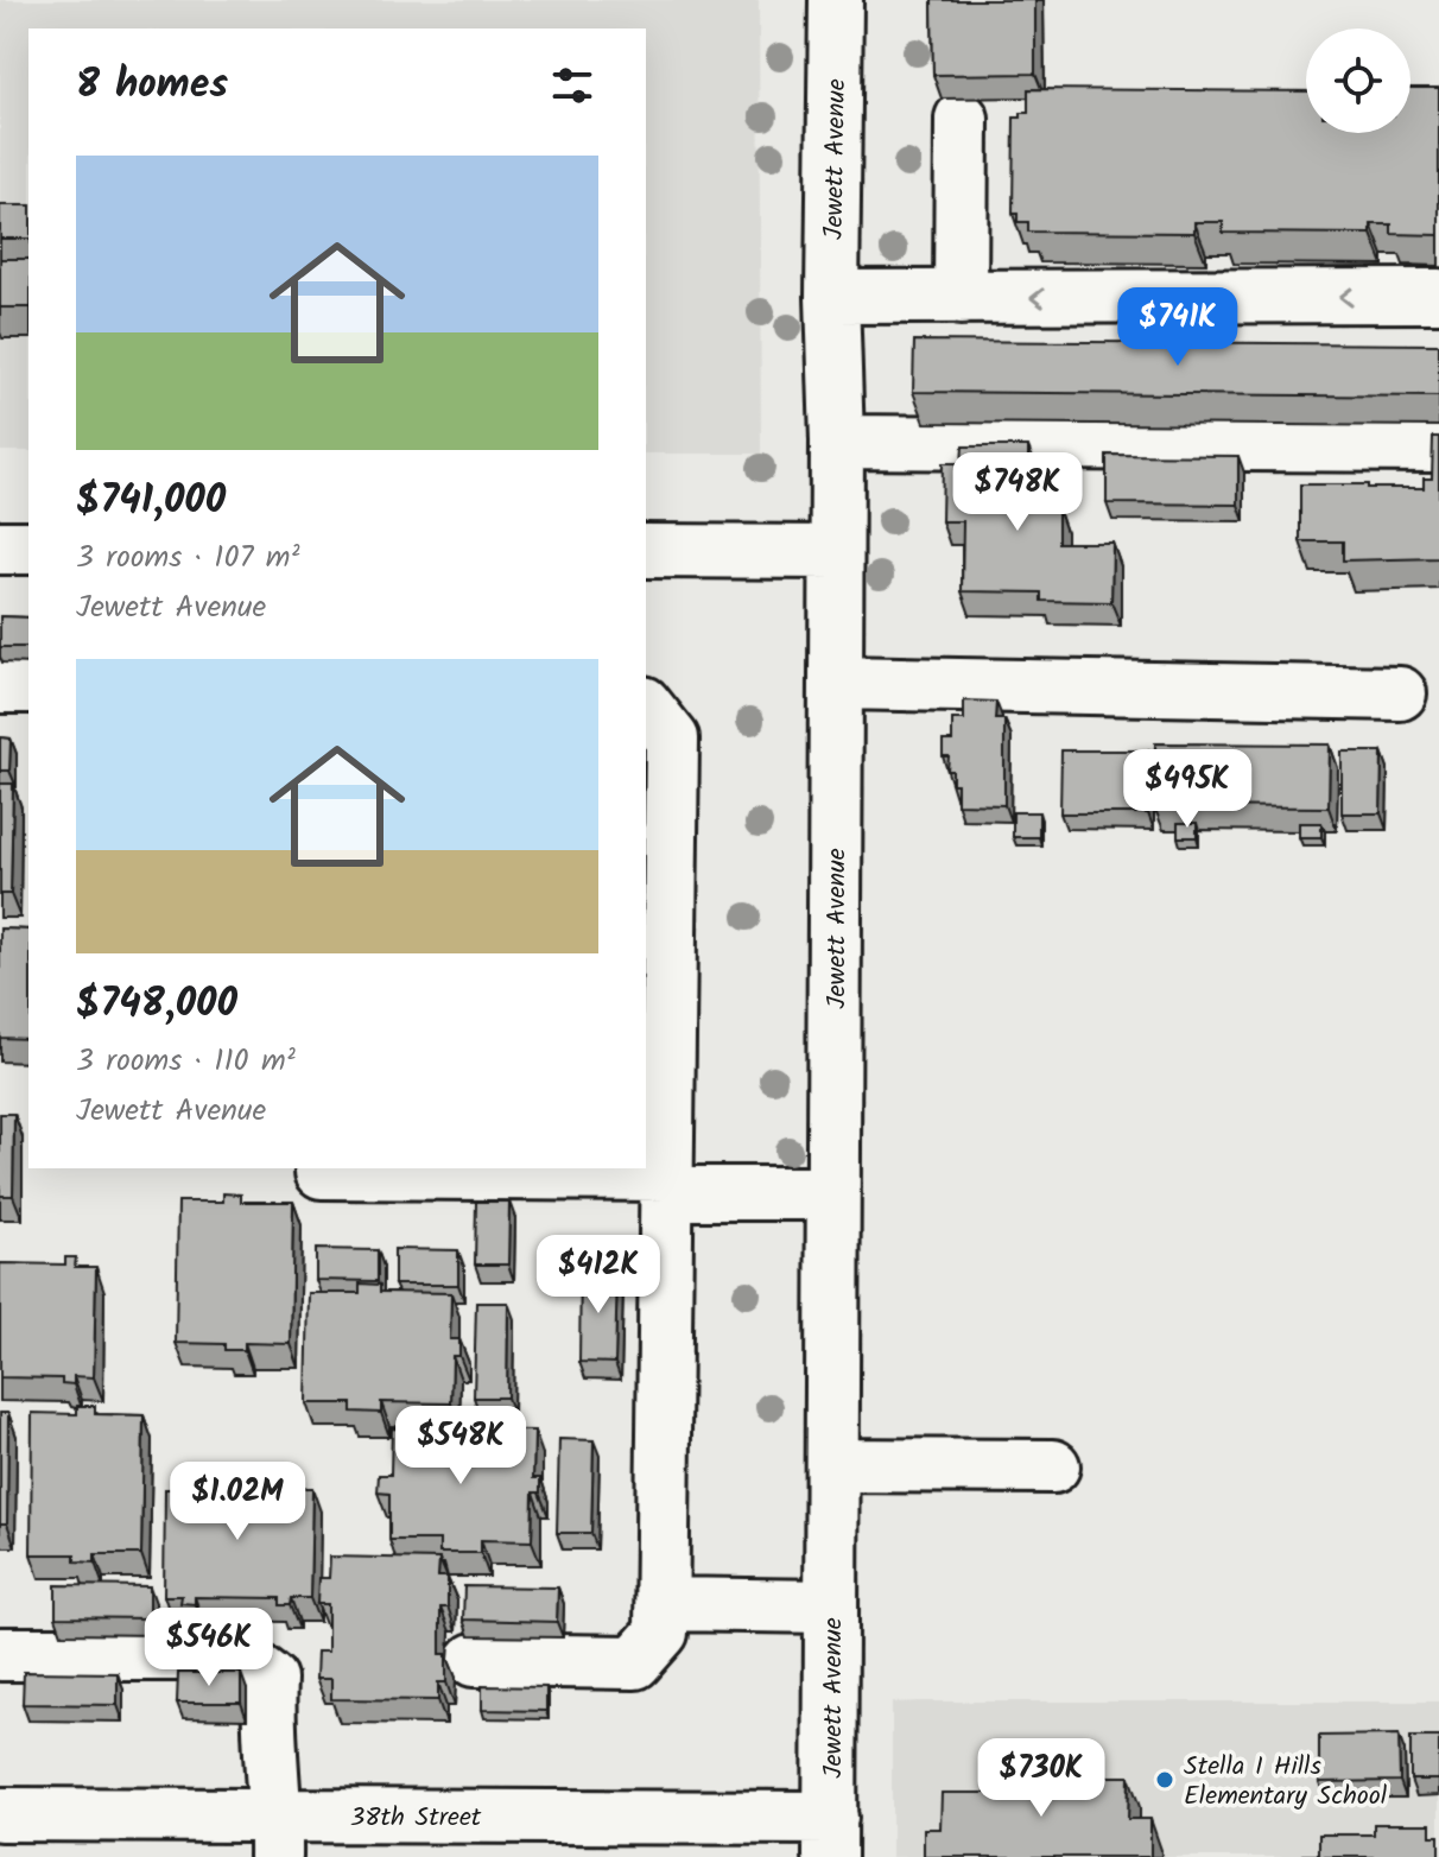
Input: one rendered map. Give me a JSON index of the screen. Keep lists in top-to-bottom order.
{
  "streets": {
    "street": ["Jewett Avenue", "38th Street"]
  },
  "crossings": [
    ["Jewett Avenue", "38th Street"]
  ],
  "places": ["Stella I Hills Elementary School"],
  "page": {
    "heading": "8 homes",
    "list": [
      {
        "name": "$741,000",
        "note": "3 rooms · 107 m² · Jewett Avenue"
      },
      {
        "name": "$748,000",
        "note": "3 rooms · 110 m² · Jewett Avenue"
      }
    ],
    "price": [
      "$741K",
      "$748K",
      "$495K",
      "$412K",
      "$548K",
      "$1.02M",
      "$546K",
      "$730K"
    ]
  }
}
